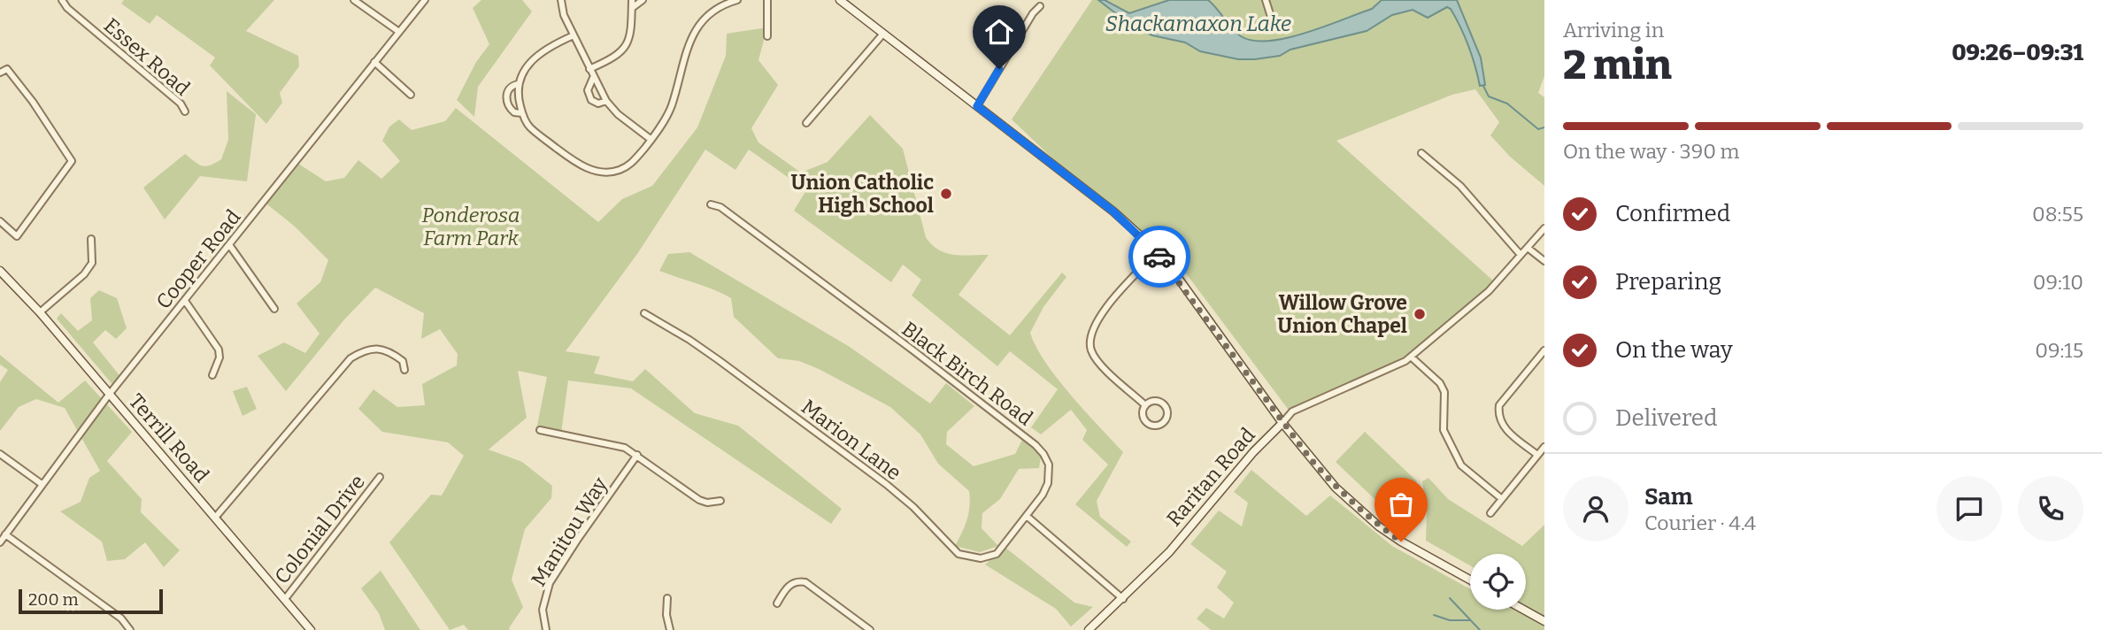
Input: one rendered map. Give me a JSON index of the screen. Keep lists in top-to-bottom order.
{
  "streets": {
    "main road": ["Terrill Road", "Raritan Road"],
    "street": [
      "Essex Road",
      "Cooper Road",
      "Black Birch Road",
      "Marion Lane",
      "Colonial Drive",
      "Manitou Way"
    ]
  },
  "crossings": [
    ["Cooper Road", "Terrill Road"],
    ["Black Birch Road", "Marion Lane"],
    ["Terrill Road", "Colonial Drive"]
  ],
  "water": ["Shackamaxon Lake"],
  "parks": ["Ponderosa Farm Park"],
  "places": ["Union Catholic High School", "Willow Grove Union Chapel"],
  "scale_bar": "200 m",
  "page": {
    "heading": ["2 min", "Arriving in", "09:26–09:31"],
    "panel": ["Sam", "Courier · 4.4"],
    "bar": "On the way · 390 m",
    "list": [
      ["Confirmed", "08:55"],
      ["Preparing", "09:10"],
      ["On the way", "09:15"],
      "Delivered"
    ],
    "scale": "200 m"
  }
}
